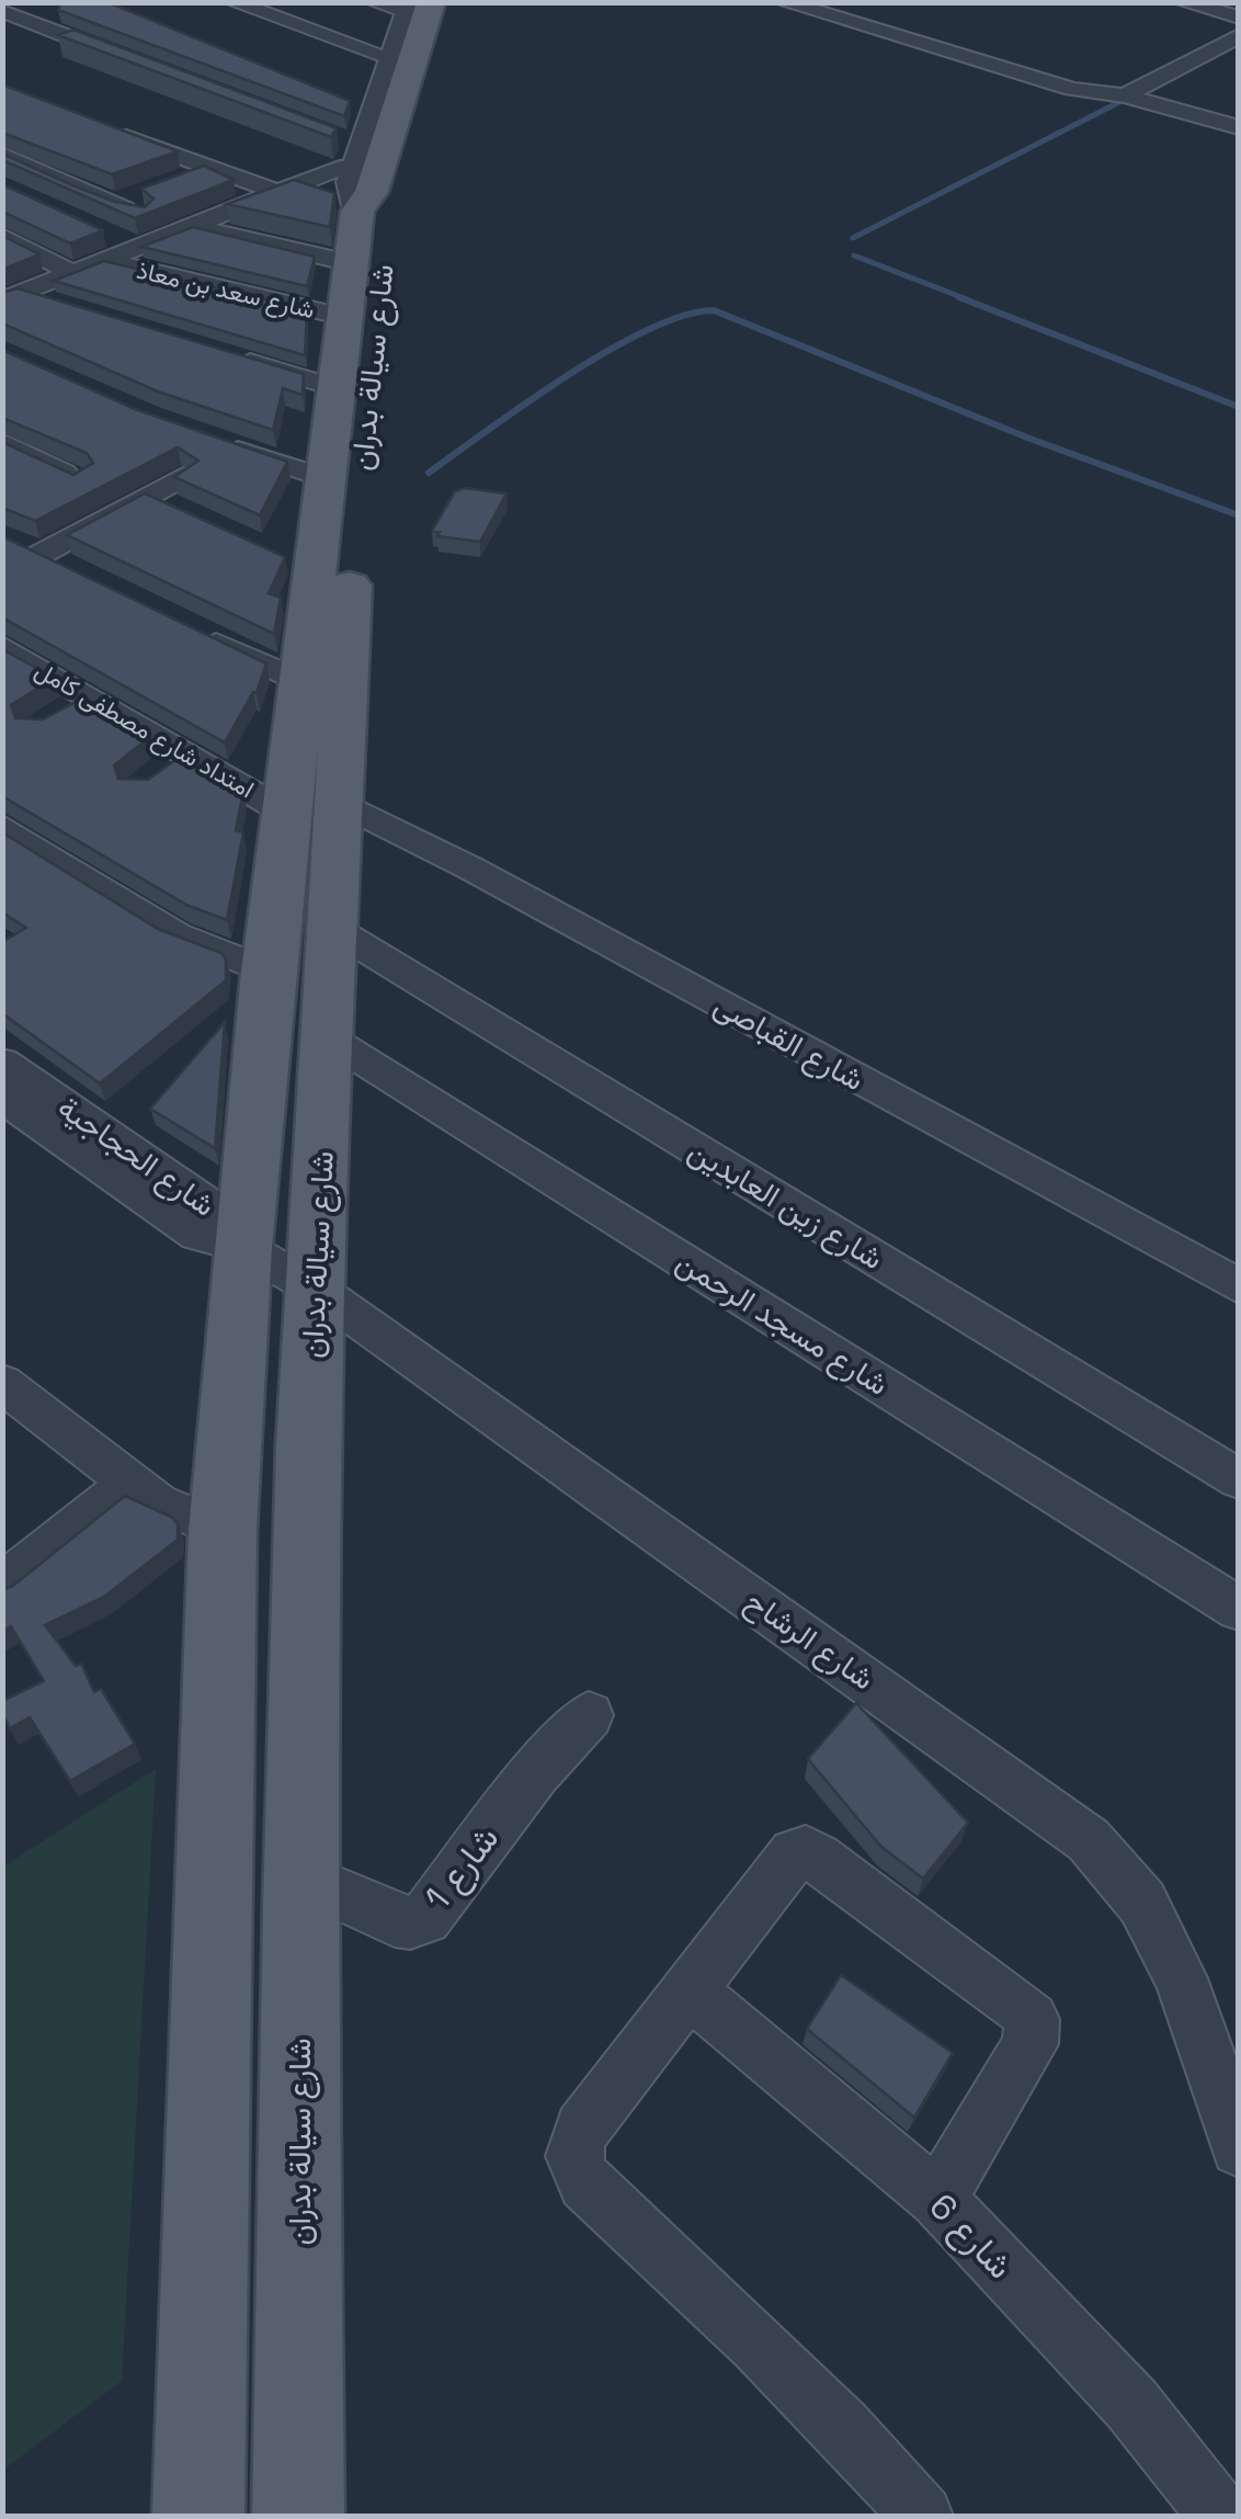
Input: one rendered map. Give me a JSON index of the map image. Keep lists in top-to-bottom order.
{
  "streets": {
    "main road": ["شارع سيالة بدران"],
    "street": [
      "شارع سعد بن معاذ",
      "امتداد شارع مصطفى كامل",
      "شارع القباصى",
      "شارع الحجاجية",
      "شارع زين العابدين",
      "شارع مسجد الرحمن",
      "شارع الرشاح",
      "شارع 1",
      "شارع 6"
    ]
  },
  "crossings": [
    ["شارع سعد بن معاذ", "شارع سيالة بدران"],
    ["شارع سيالة بدران", "امتداد شارع مصطفى كامل"],
    ["شارع سيالة بدران", "شارع القباصى"],
    ["شارع سيالة بدران", "شارع الحجاجية"],
    ["شارع سيالة بدران", "شارع زين العابدين"],
    ["شارع سيالة بدران", "شارع مسجد الرحمن"],
    ["شارع سيالة بدران", "شارع الرشاح"],
    ["شارع سيالة بدران", "شارع 1"],
    ["امتداد شارع مصطفى كامل", "شارع القباصى"],
    ["شارع الحجاجية", "شارع الرشاح"]
  ]
}
